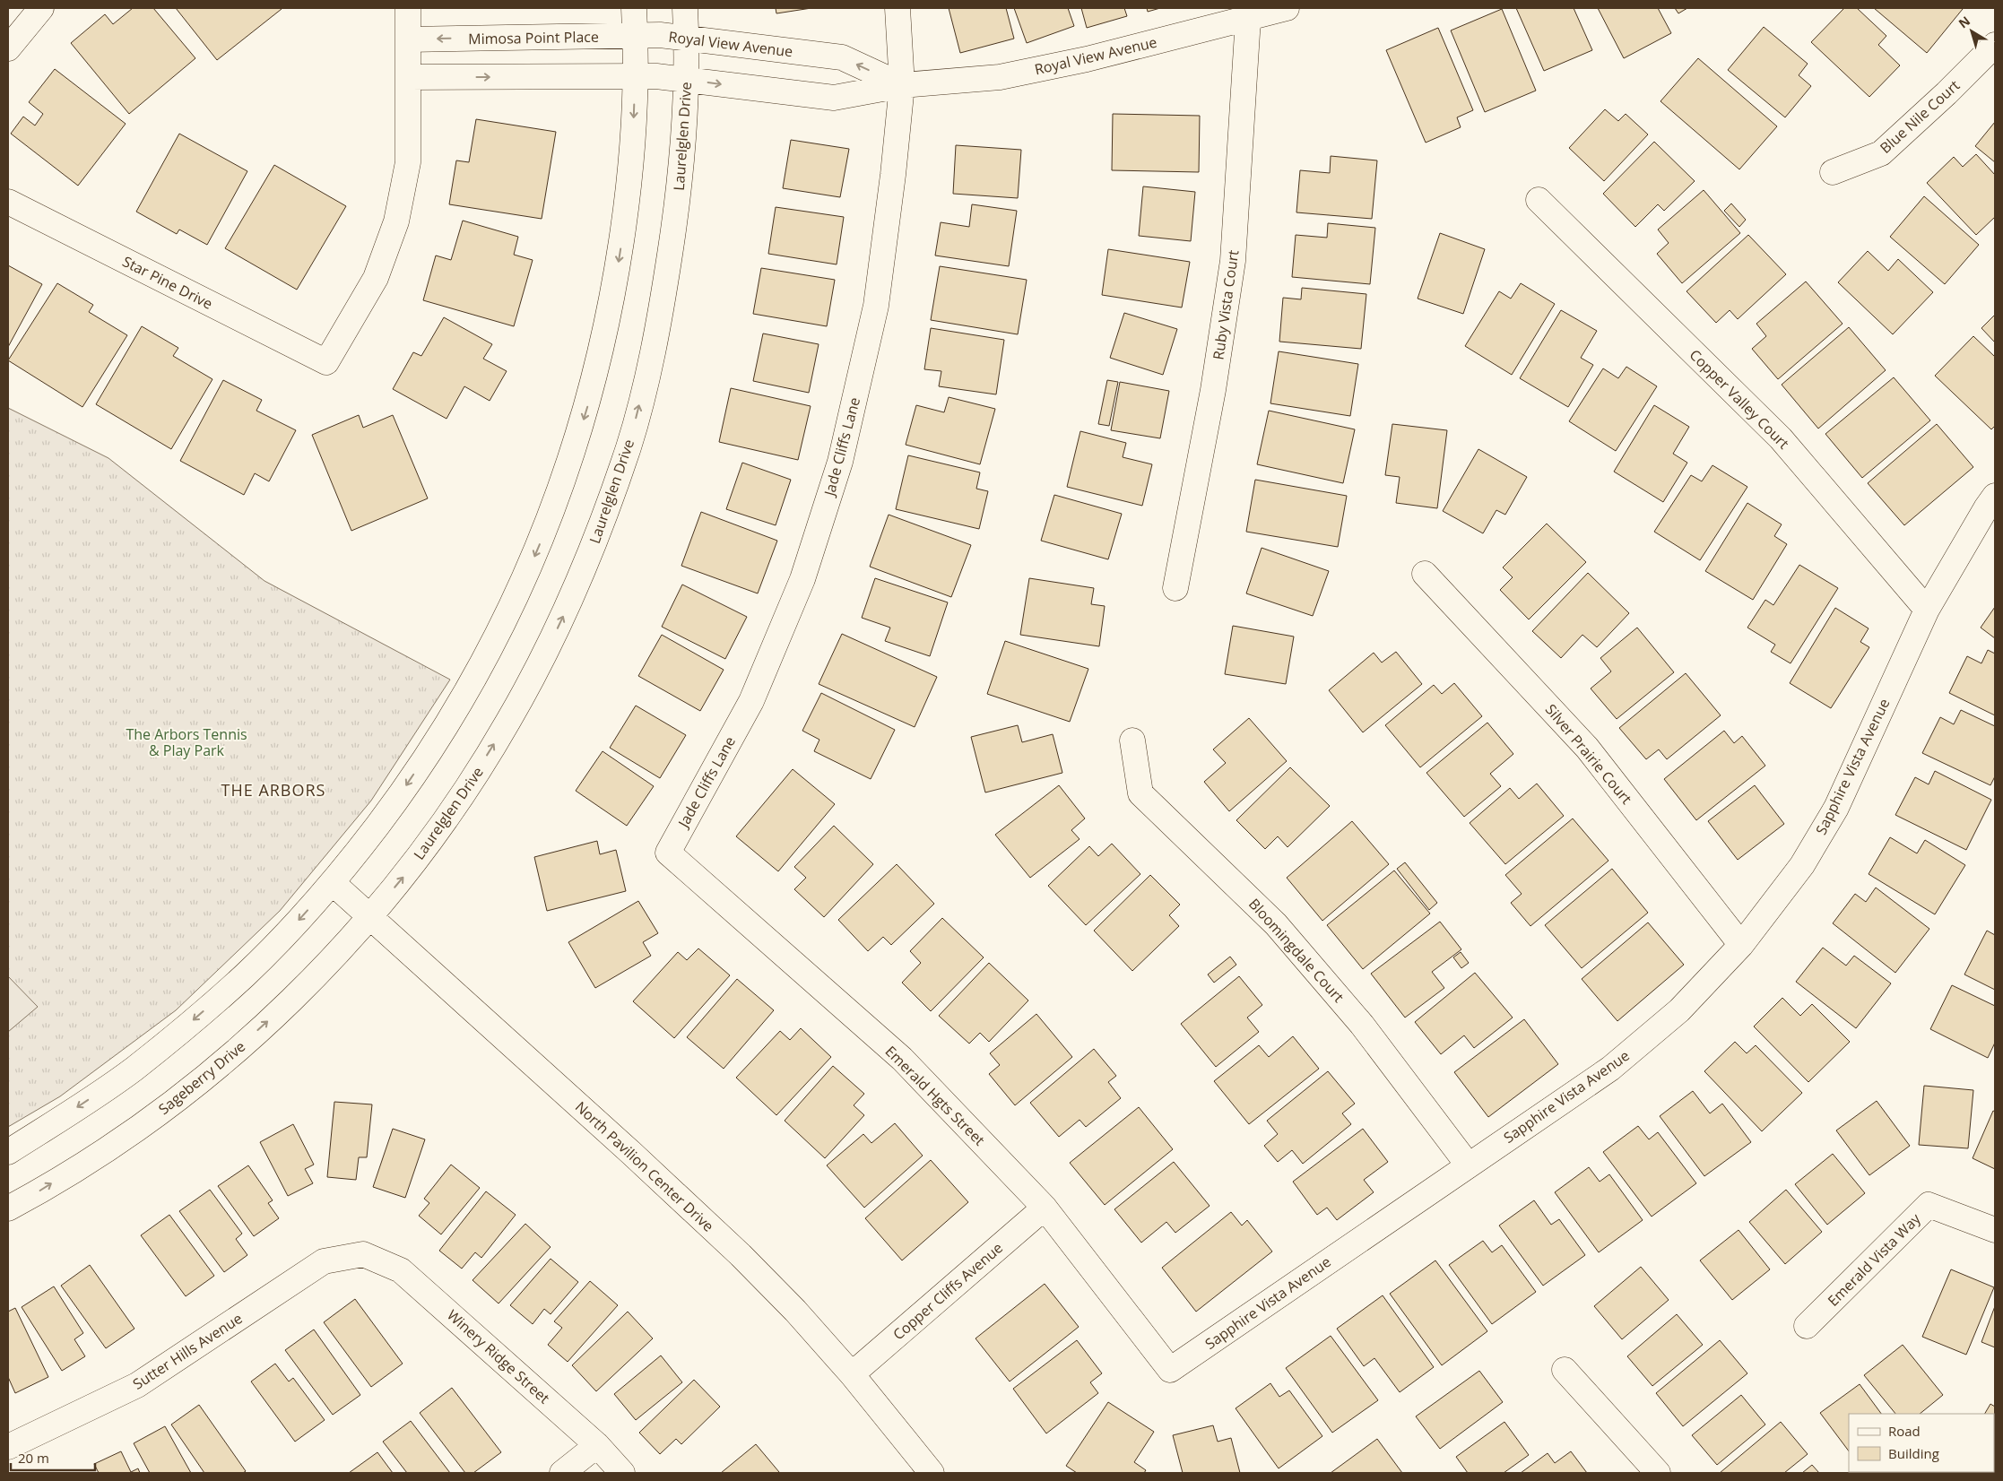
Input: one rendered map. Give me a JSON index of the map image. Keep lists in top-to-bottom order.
{
  "streets": {
    "street": [
      "Mimosa Point Place",
      "Royal View Avenue",
      "Blue Nile Court",
      "Laurelglen Drive",
      "Star Pine Drive",
      "Ruby Vista Court",
      "Copper Valley Court",
      "Jade Cliffs Lane",
      "Silver Prairie Court",
      "Sapphire Vista Avenue",
      "Bloomingdale Court",
      "Sageberry Drive",
      "Emerald Hgts Street",
      "North Pavilion Center Drive",
      "Emerald Vista Way",
      "Copper Cliffs Avenue",
      "Sutter Hills Avenue",
      "Winery Ridge Street"
    ]
  },
  "crossings": [
    ["Mimosa Point Place", "Royal View Avenue"],
    ["Royal View Avenue", "Laurelglen Drive"],
    ["Royal View Avenue", "Ruby Vista Court"],
    ["Royal View Avenue", "Jade Cliffs Lane"],
    ["Laurelglen Drive", "Sageberry Drive"],
    ["Laurelglen Drive", "North Pavilion Center Drive"],
    ["Copper Valley Court", "Sapphire Vista Avenue"],
    ["Jade Cliffs Lane", "Emerald Hgts Street"],
    ["Silver Prairie Court", "Sapphire Vista Avenue"],
    ["Sapphire Vista Avenue", "Bloomingdale Court"],
    ["Sapphire Vista Avenue", "Emerald Hgts Street"],
    ["Sageberry Drive", "North Pavilion Center Drive"],
    ["Emerald Hgts Street", "Copper Cliffs Avenue"],
    ["North Pavilion Center Drive", "Copper Cliffs Avenue"],
    ["Sutter Hills Avenue", "Winery Ridge Street"]
  ],
  "districts": ["THE ARBORS"],
  "parks": ["The Arbors Tennis & Play Park"],
  "legend": ["Road", "Building"],
  "scale_bar": "20 m",
  "north": "top left"
}
